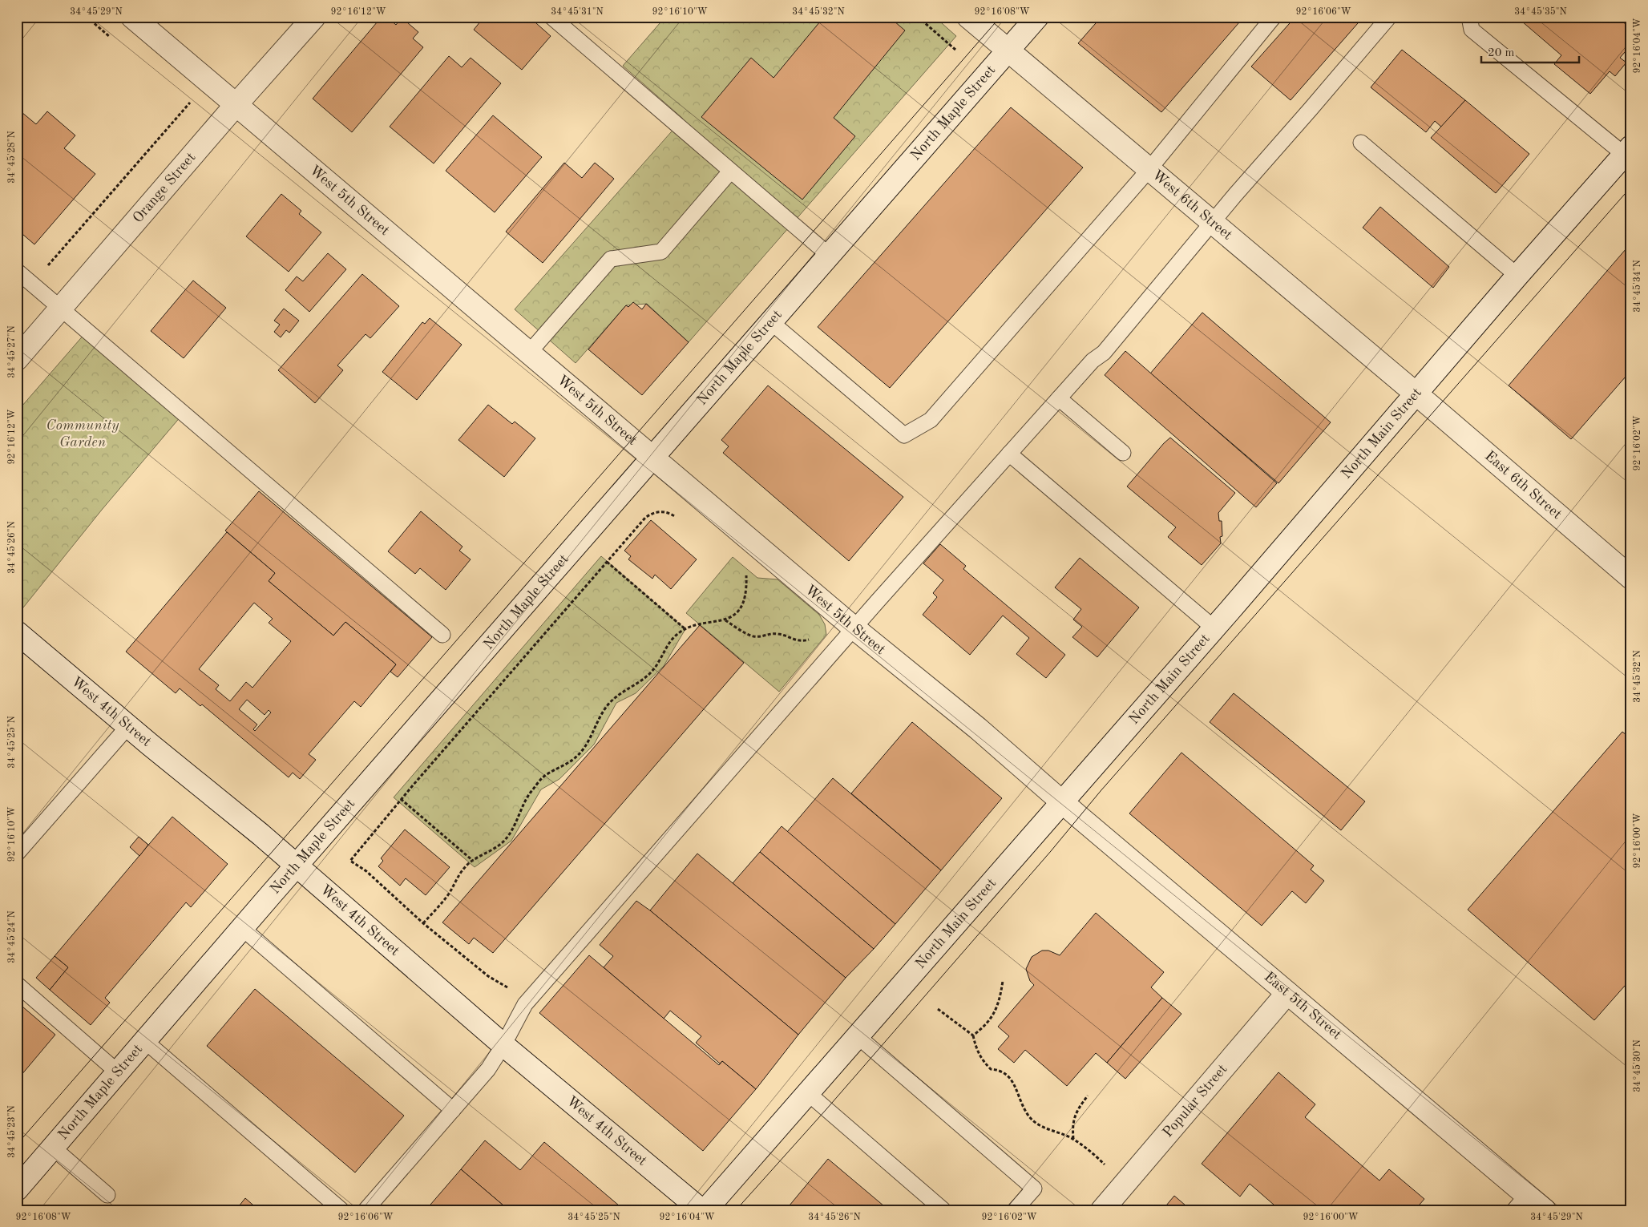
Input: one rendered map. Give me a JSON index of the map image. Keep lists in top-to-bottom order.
{
  "streets": {
    "street": [
      "North Maple Street",
      "Orange Street",
      "West 5th Street",
      "West 6th Street",
      "North Main Street",
      "East 6th Street",
      "West 4th Street",
      "East 5th Street",
      "Popular Street"
    ]
  },
  "crossings": [
    ["North Maple Street", "West 5th Street"],
    ["North Maple Street", "West 6th Street"],
    ["North Maple Street", "West 4th Street"],
    ["Orange Street", "West 5th Street"],
    ["West 5th Street", "North Main Street"],
    ["West 5th Street", "East 5th Street"],
    ["West 6th Street", "North Main Street"],
    ["West 6th Street", "East 6th Street"],
    ["North Main Street", "East 6th Street"],
    ["North Main Street", "East 5th Street"],
    ["East 5th Street", "Popular Street"]
  ],
  "parks": ["Community Garden"],
  "scale_bar": "20 m",
  "coordinates": [
    "34°45'29\"N",
    "92°16'12\"W",
    "34°45'31\"N",
    "92°16'10\"W",
    "34°45'32\"N",
    "92°16'08\"W",
    "92°16'06\"W",
    "34°45'35\"N",
    "92°16'04\"W",
    "34°45'28\"N",
    "34°45'34\"N",
    "34°45'27\"N",
    "92°16'02\"W",
    "34°45'26\"N",
    "34°45'25\"N",
    "92°16'00\"W",
    "34°45'24\"N",
    "34°45'30\"N",
    "34°45'23\"N"
  ]
}
